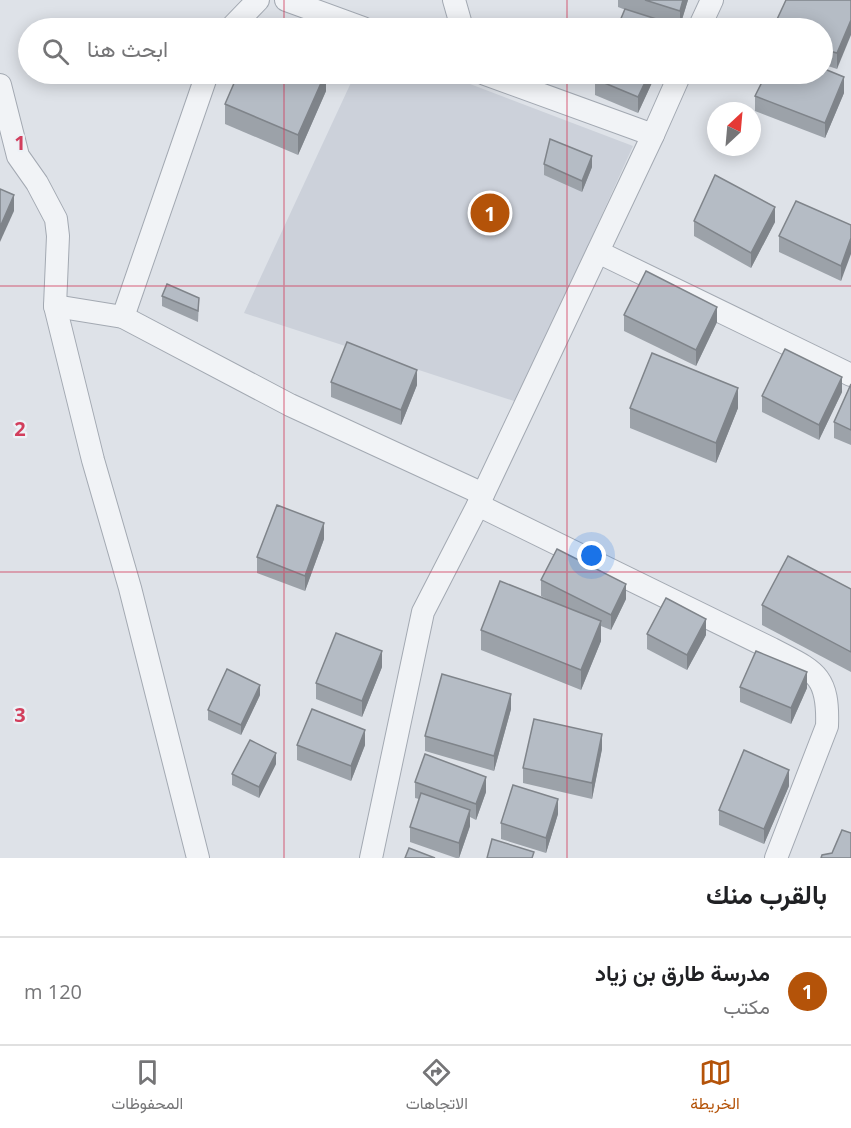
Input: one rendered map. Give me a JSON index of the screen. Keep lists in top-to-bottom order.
{
  "north": "top right",
  "page": {
    "search": "ابحث هنا",
    "pins": "1",
    "heading": "بالقرب منك",
    "list": [
      {
        "mark": "1",
        "name": "مدرسة طارق بن زياد",
        "note": "مكتب",
        "value": "120 m"
      }
    ],
    "nav": ["الخريطة", "الاتجاهات", "المحفوظات"]
  },
  "grid": {
    "rows": ["1", "2", "3"]
  }
}
